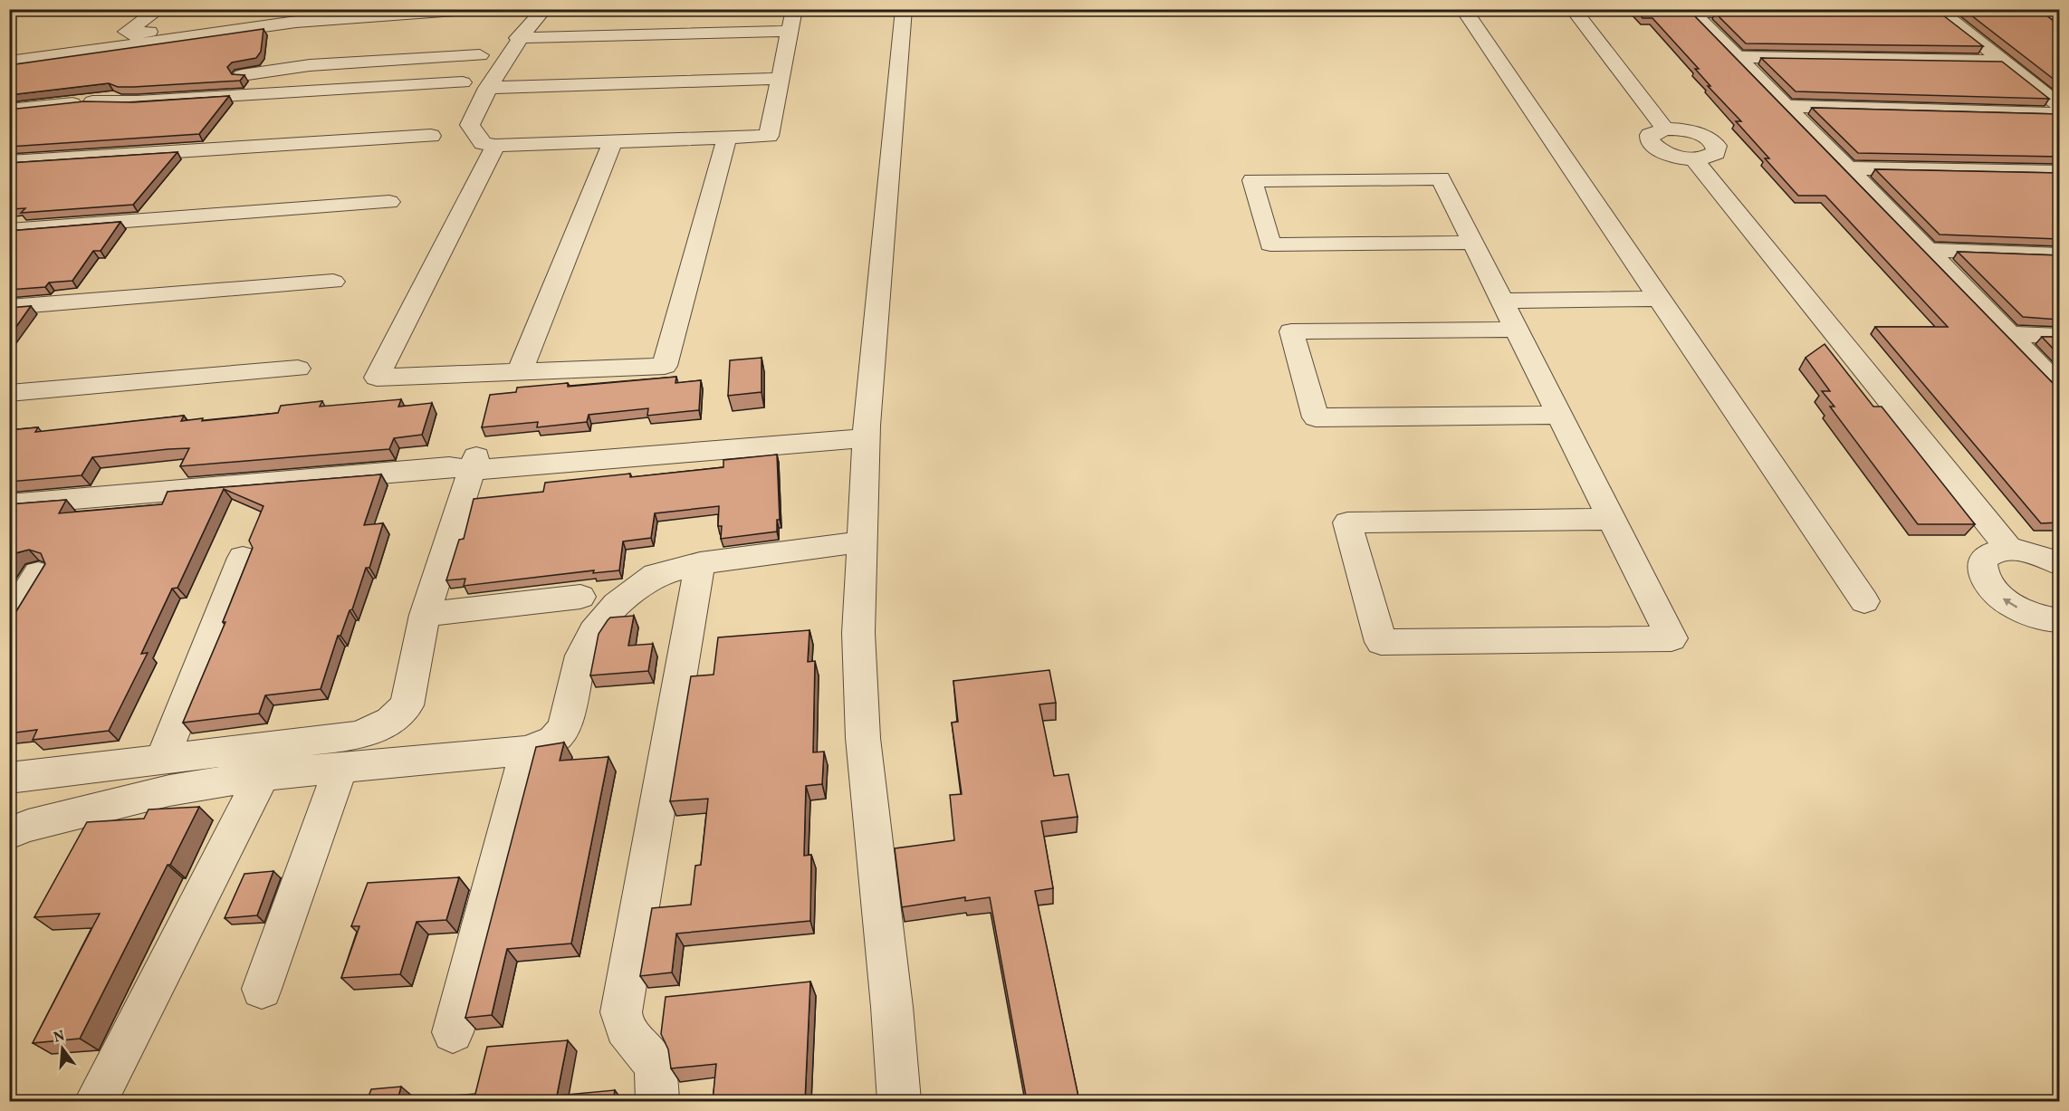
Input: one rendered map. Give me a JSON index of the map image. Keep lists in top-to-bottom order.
{
  "north": "top"
}
